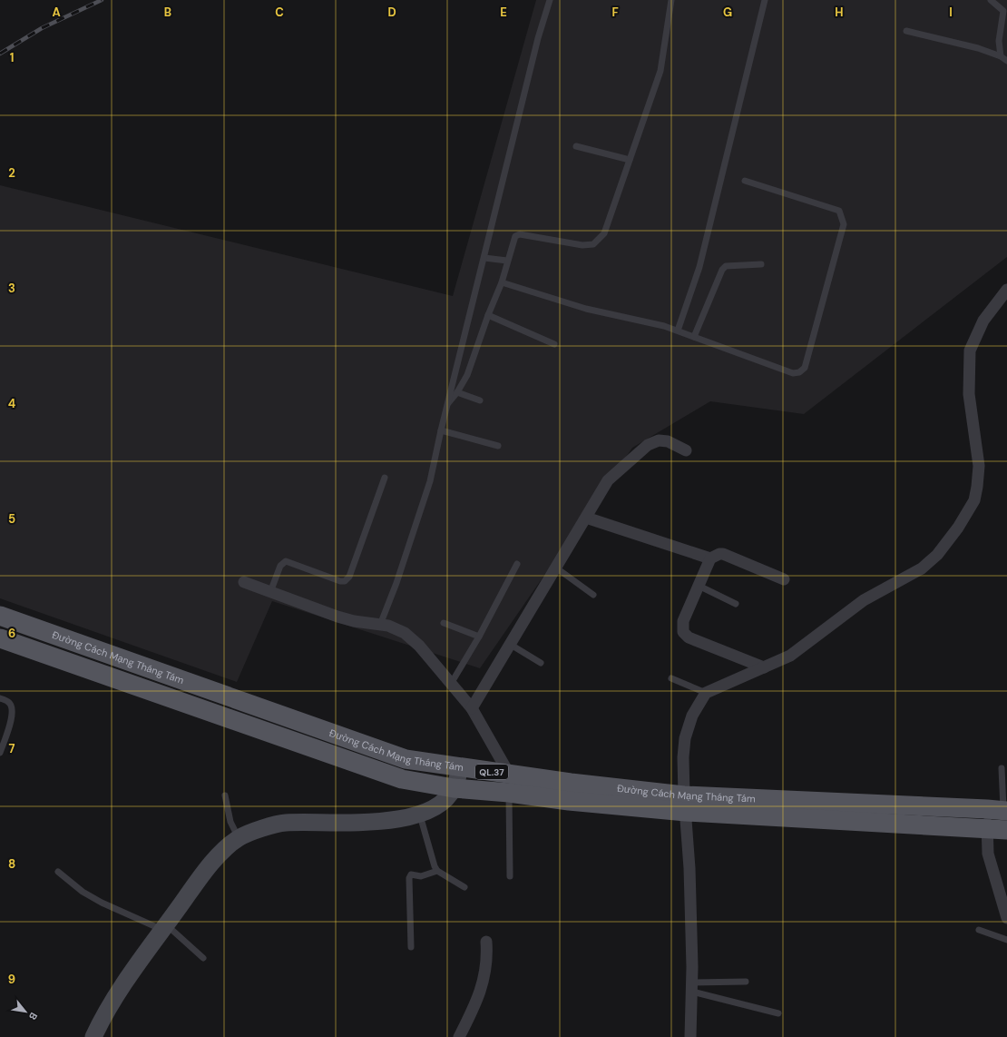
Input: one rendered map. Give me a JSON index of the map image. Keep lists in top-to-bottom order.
{
  "streets": {
    "main road": ["Đường Cách Mạng Tháng Tám", "QL.37"]
  },
  "north": "bottom right",
  "grid": {
    "columns": [
      "A",
      "B",
      "C",
      "D",
      "E",
      "F",
      "G",
      "H",
      "I"
    ],
    "rows": [
      "1",
      "2",
      "3",
      "4",
      "5",
      "6",
      "7",
      "8",
      "9"
    ]
  }
}
